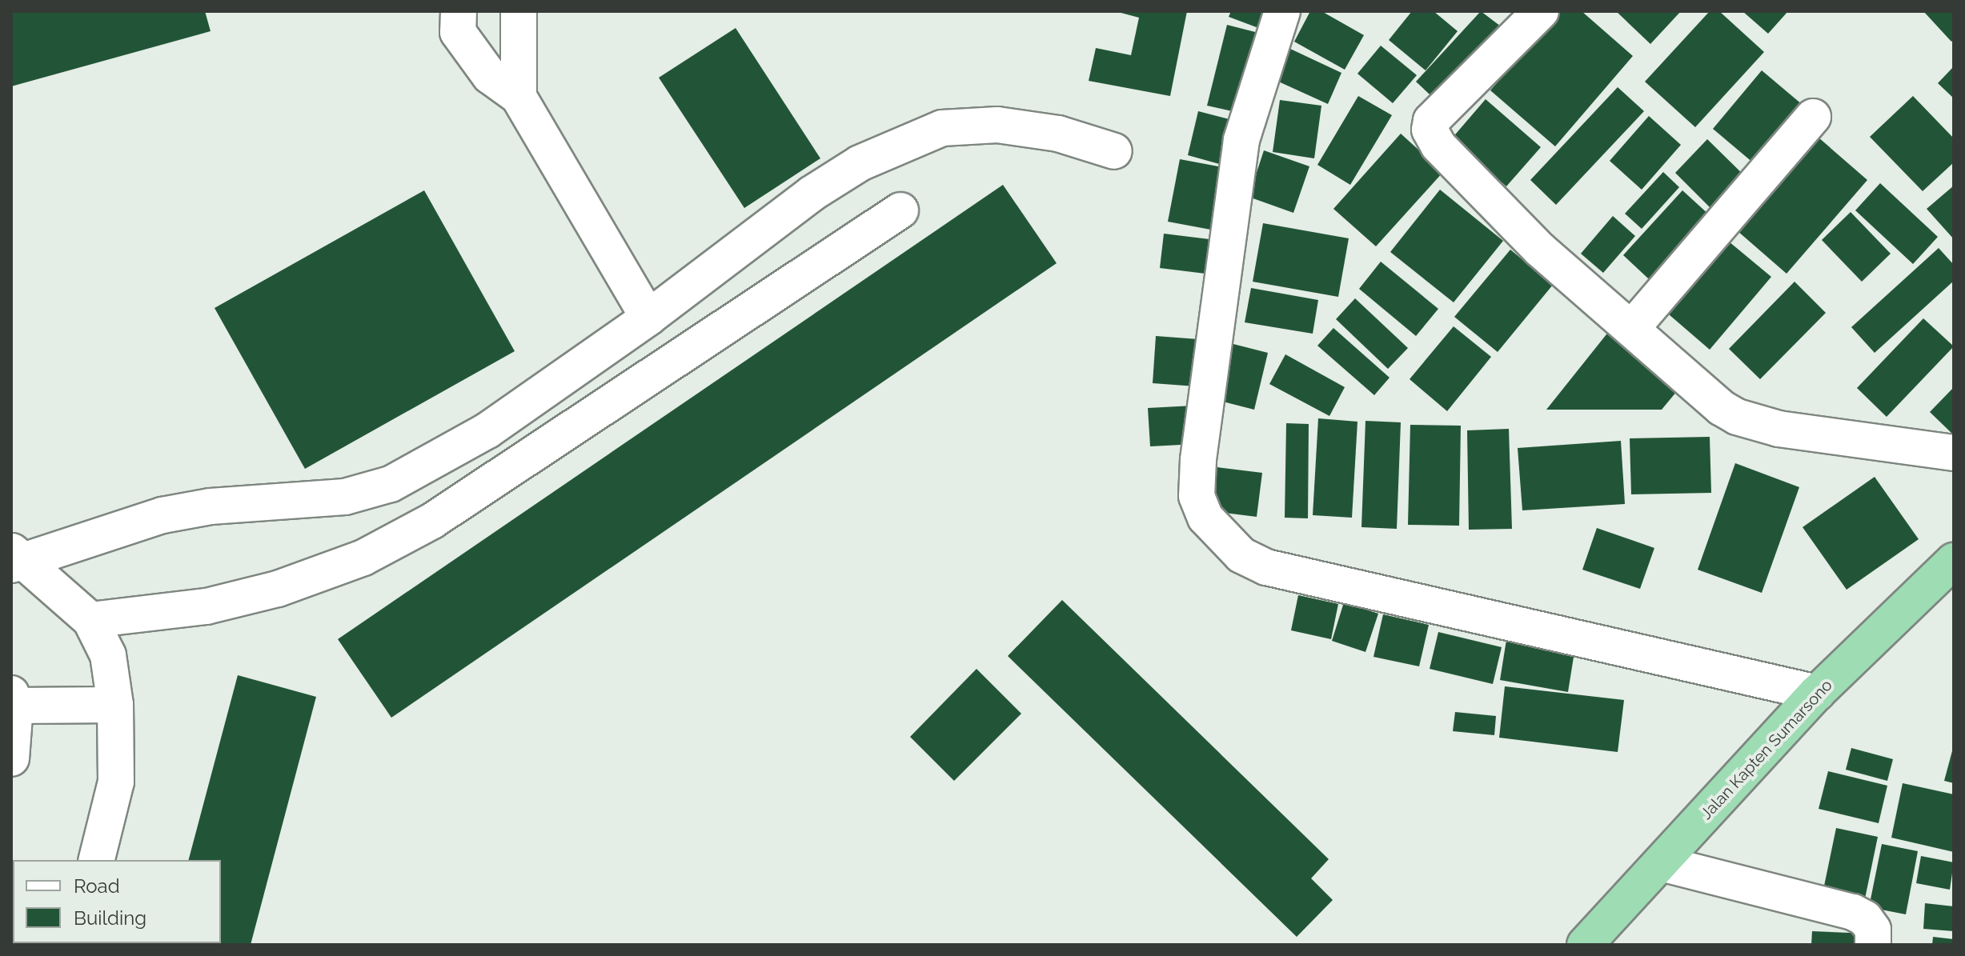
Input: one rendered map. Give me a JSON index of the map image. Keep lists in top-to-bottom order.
{
  "streets": {
    "highway": ["Jalan Kapten Sumarsono"]
  },
  "legend": ["Road", "Building"]
}
